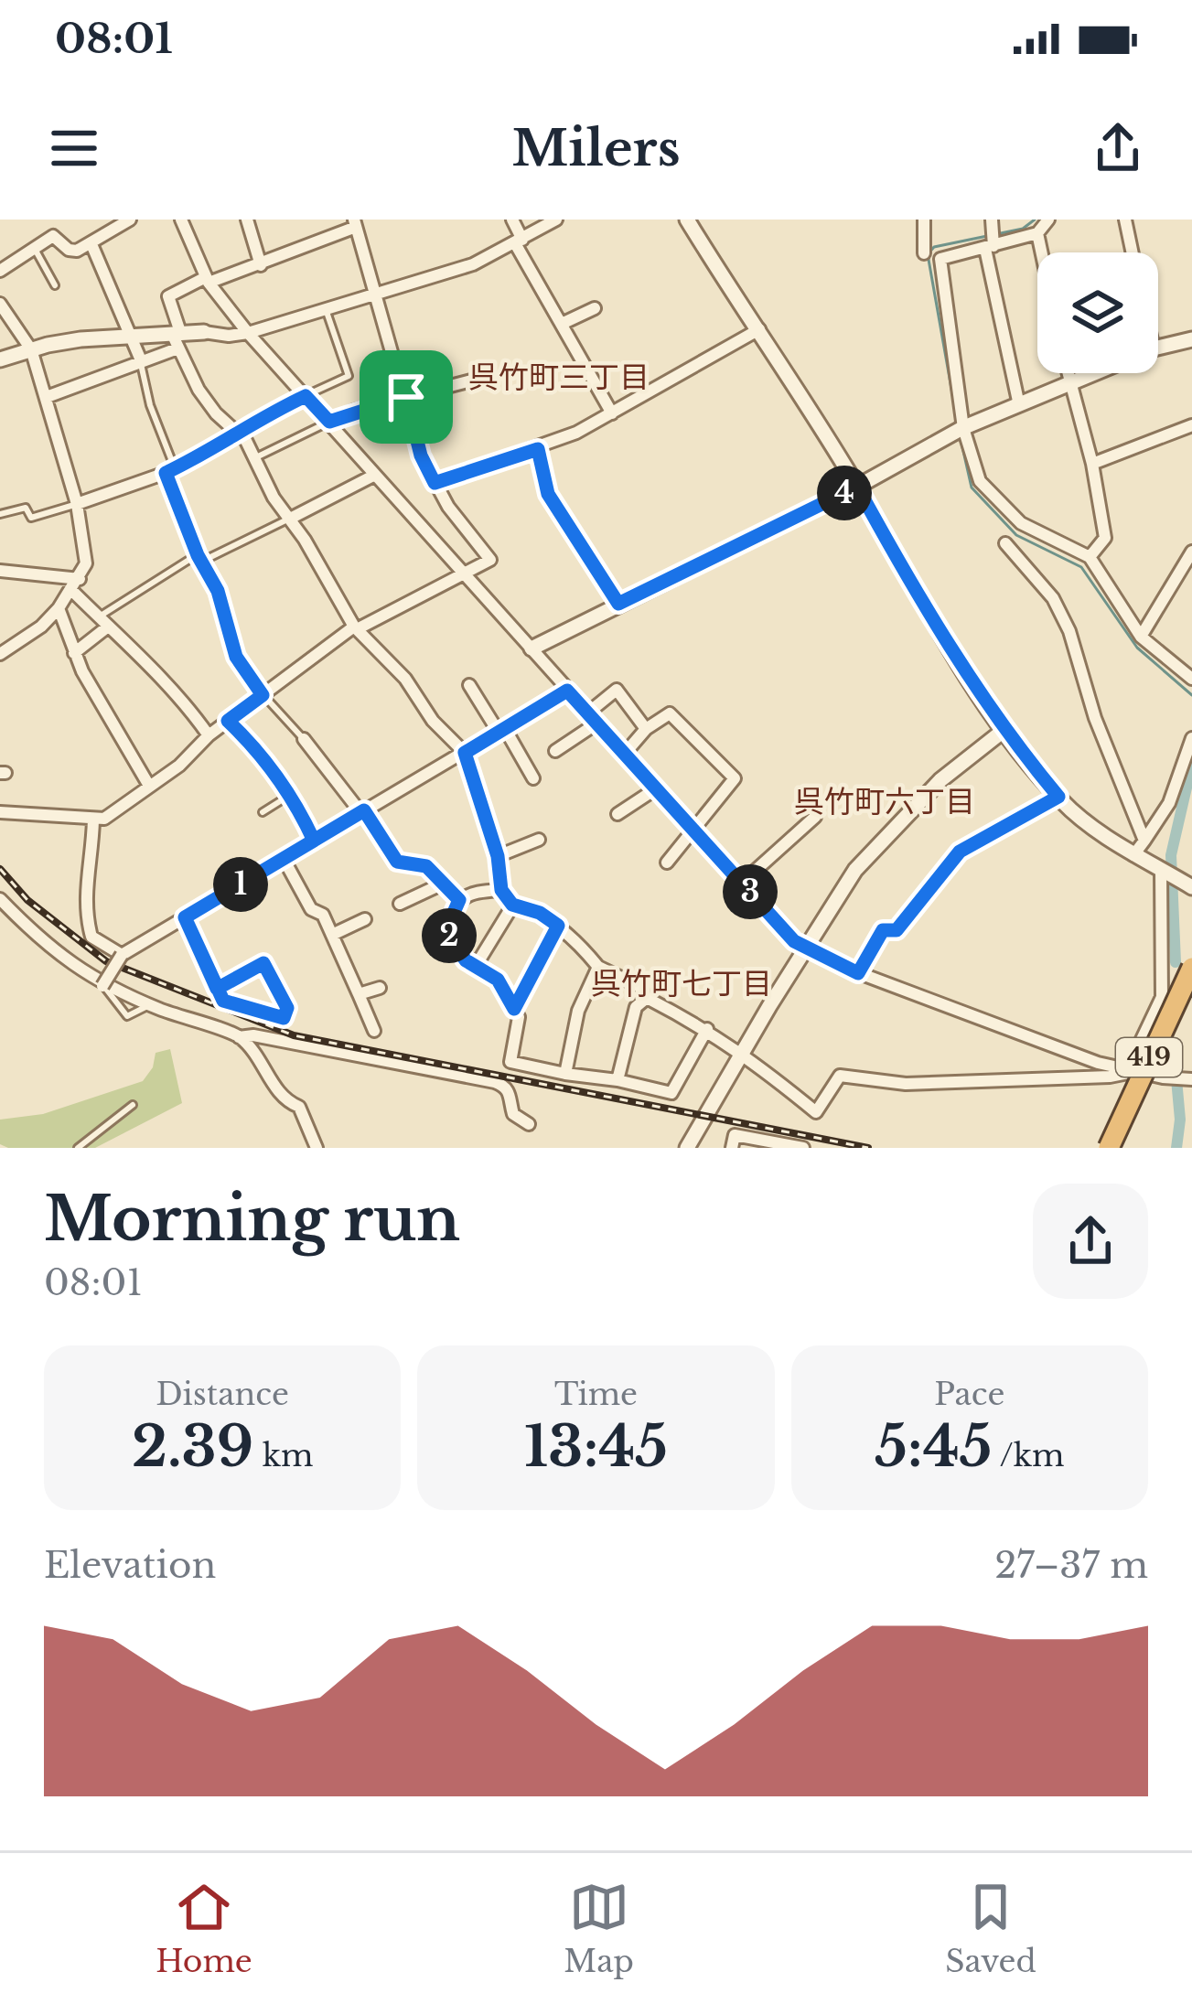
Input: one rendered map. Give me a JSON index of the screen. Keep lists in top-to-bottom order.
{
  "streets": {
    "highway": ["419"]
  },
  "districts": ["呉竹町三丁目", "呉竹町六丁目", "呉竹町七丁目"],
  "page": {
    "status": "08:01",
    "header": "Milers",
    "pins": [
      "4",
      "1",
      "3",
      "2"
    ],
    "heading": ["Morning run", "08:01"],
    "stats": [
      ["Distance", "2.39 km"],
      ["Time", "13:45"],
      ["Pace", "5:45 /km"]
    ],
    "chart": ["Elevation", "27–37 m"],
    "tabs": ["Home", "Map", "Saved"]
  }
}
